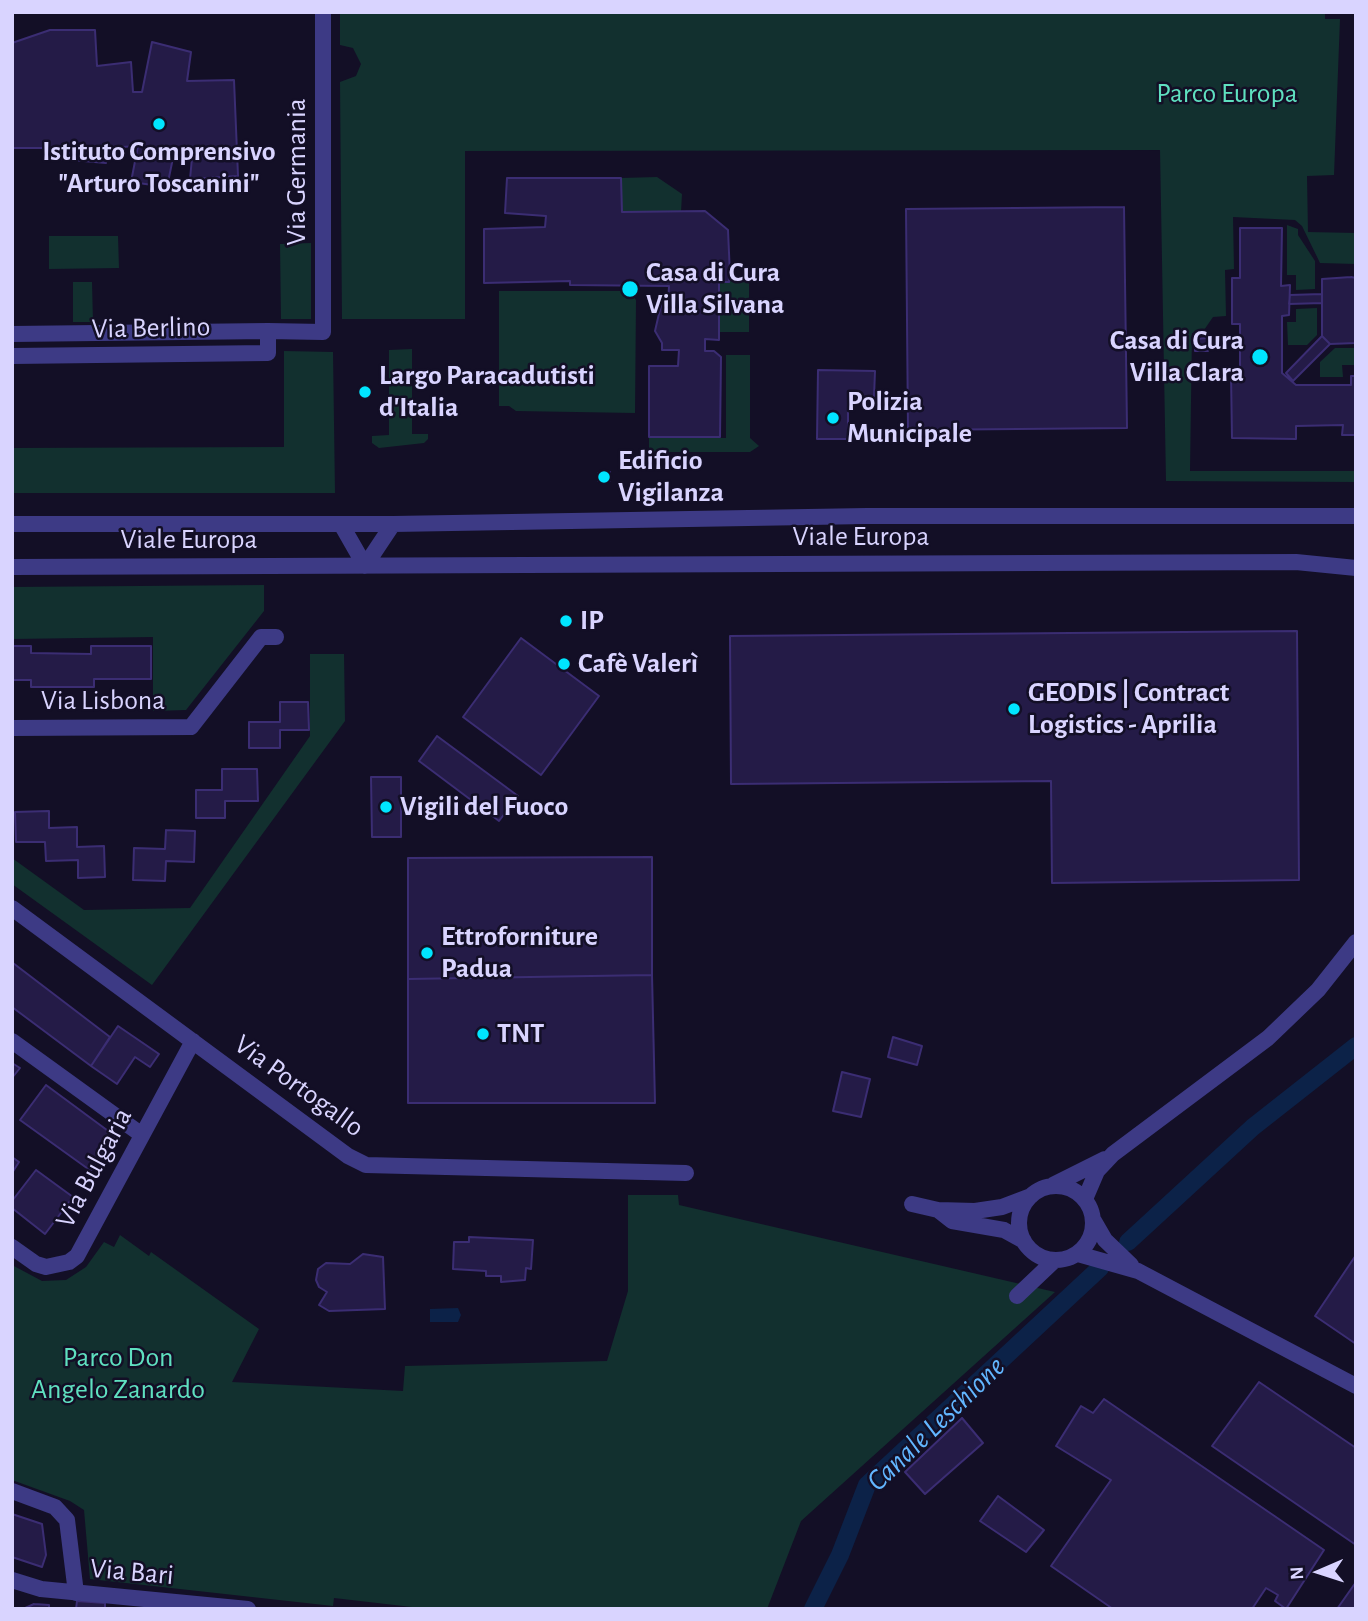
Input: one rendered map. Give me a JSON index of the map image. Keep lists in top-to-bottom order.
{
  "streets": {
    "street": [
      "Via Germania",
      "Via Berlino",
      "Viale Europa",
      "Via Lisbona",
      "Via Portogallo",
      "Via Bulgaria",
      "Via Bari"
    ]
  },
  "crossings": [
    ["Via Germania", "Via Berlino"],
    ["Via Portogallo", "Via Bulgaria"]
  ],
  "water": ["Canale Leschione"],
  "parks": ["Parco Europa", "Parco Don Angelo Zanardo"],
  "places": [
    "Istituto Comprensivo \"Arturo Toscanini\"",
    "Casa di Cura Villa Silvana",
    "Casa di Cura Villa Clara",
    "Largo Paracadutisti d'Italia",
    "Polizia Municipale",
    "Edificio Vigilanza",
    "IP",
    "Cafè Valerì",
    "GEODIS | Contract Logistics - Aprilia",
    "Vigili del Fuoco",
    "Ettroforniture Padua",
    "TNT"
  ],
  "north": "left"
}
